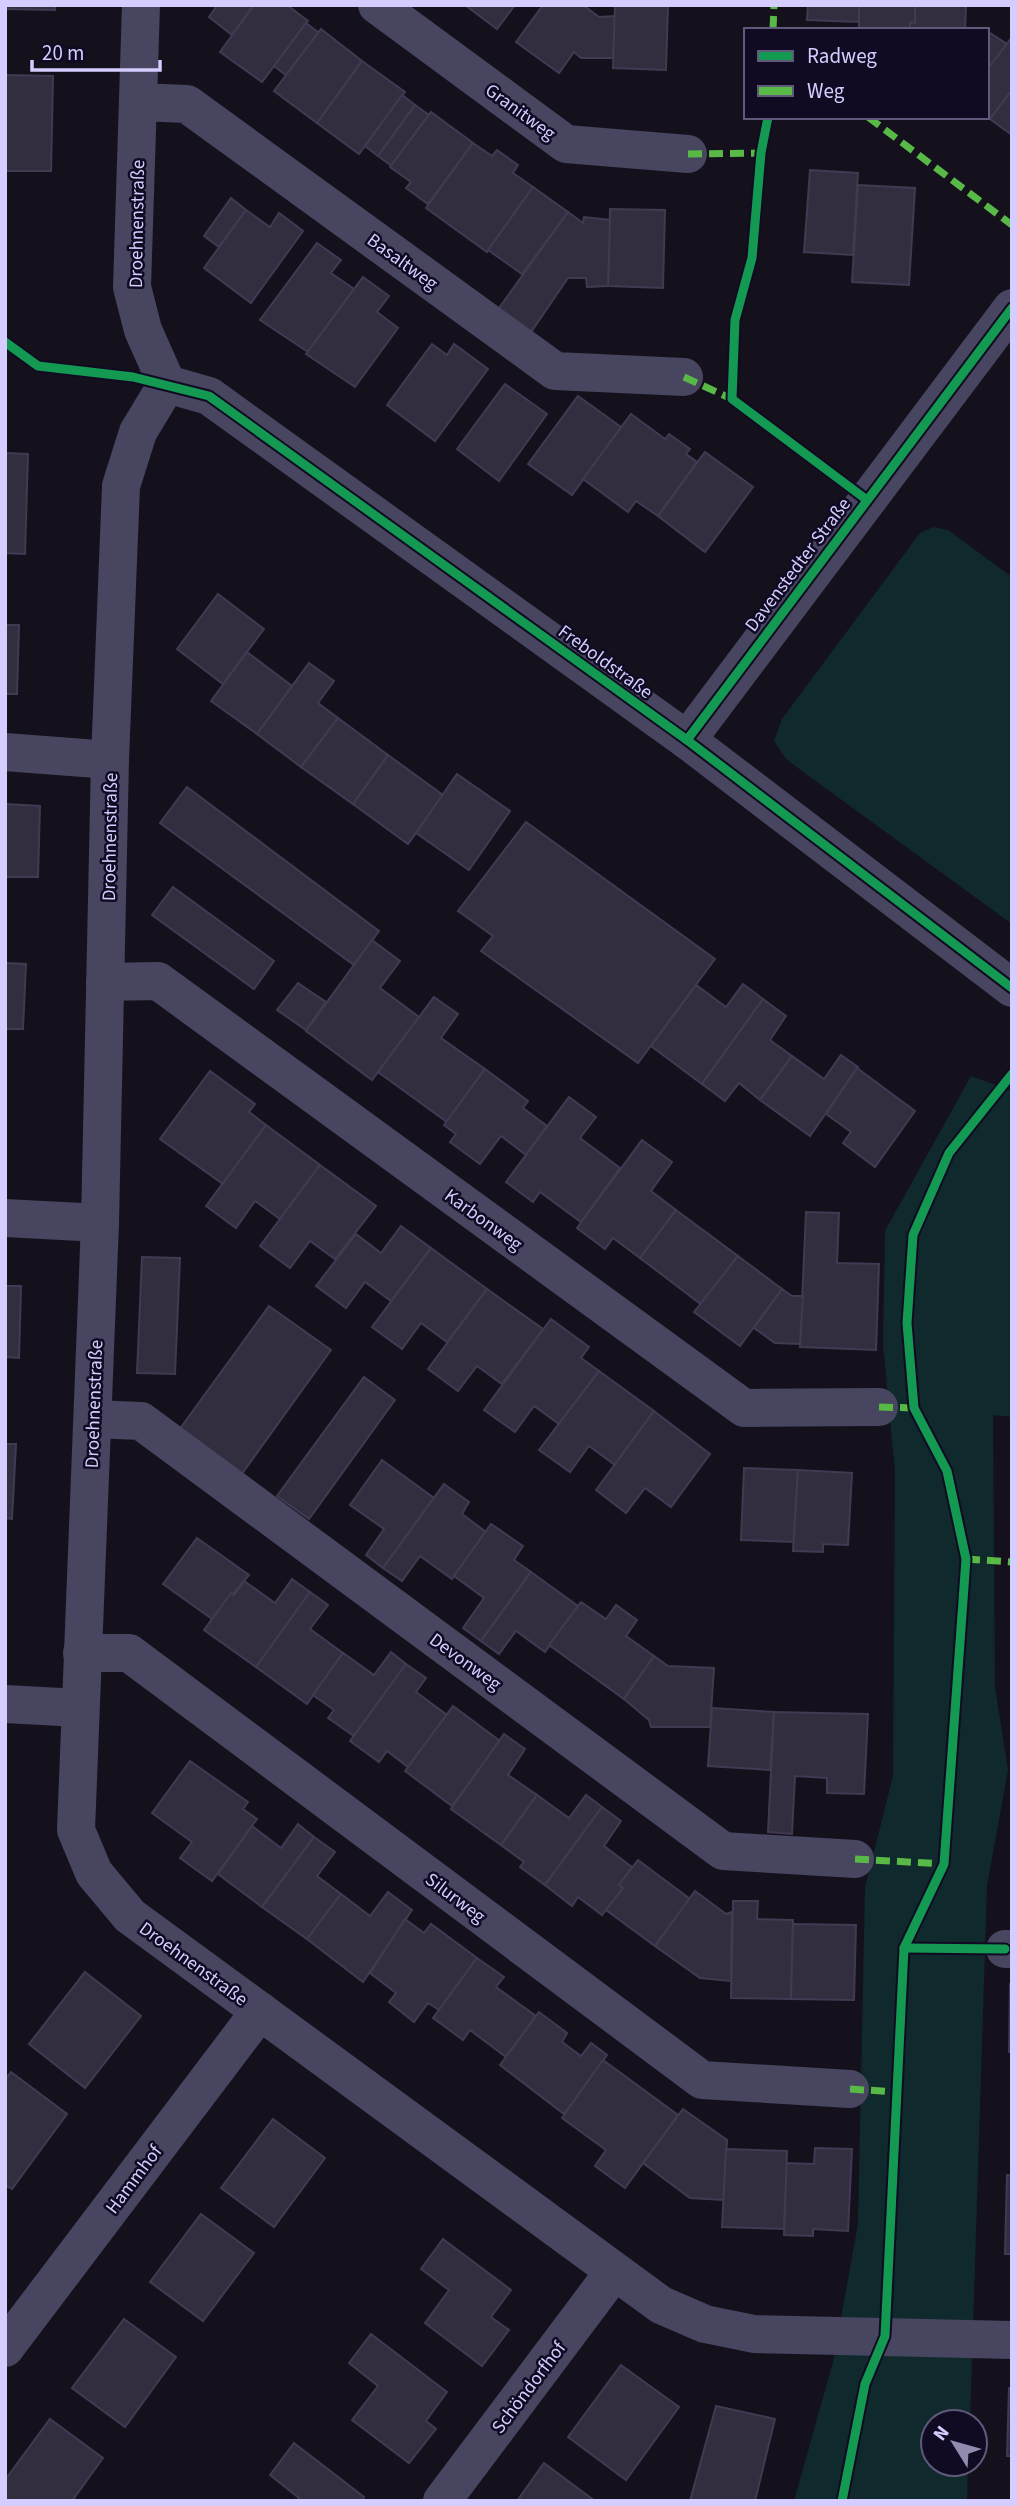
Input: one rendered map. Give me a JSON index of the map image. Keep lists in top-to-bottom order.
{
  "streets": {
    "street": [
      "Granitweg",
      "Droehnenstraße",
      "Basaltweg",
      "Davenstedter Straße",
      "Freboldstraße",
      "Karbonweg",
      "Devonweg",
      "Silurweg",
      "Hammhof",
      "Schöndorfhof"
    ]
  },
  "crossings": [
    ["Droehnenstraße", "Basaltweg"],
    ["Droehnenstraße", "Freboldstraße"],
    ["Droehnenstraße", "Karbonweg"],
    ["Droehnenstraße", "Devonweg"],
    ["Droehnenstraße", "Silurweg"],
    ["Droehnenstraße", "Hammhof"],
    ["Droehnenstraße", "Schöndorfhof"],
    ["Davenstedter Straße", "Freboldstraße"]
  ],
  "legend": ["Radweg", "Weg"],
  "scale_bar": "20 m",
  "north": "top left"
}
